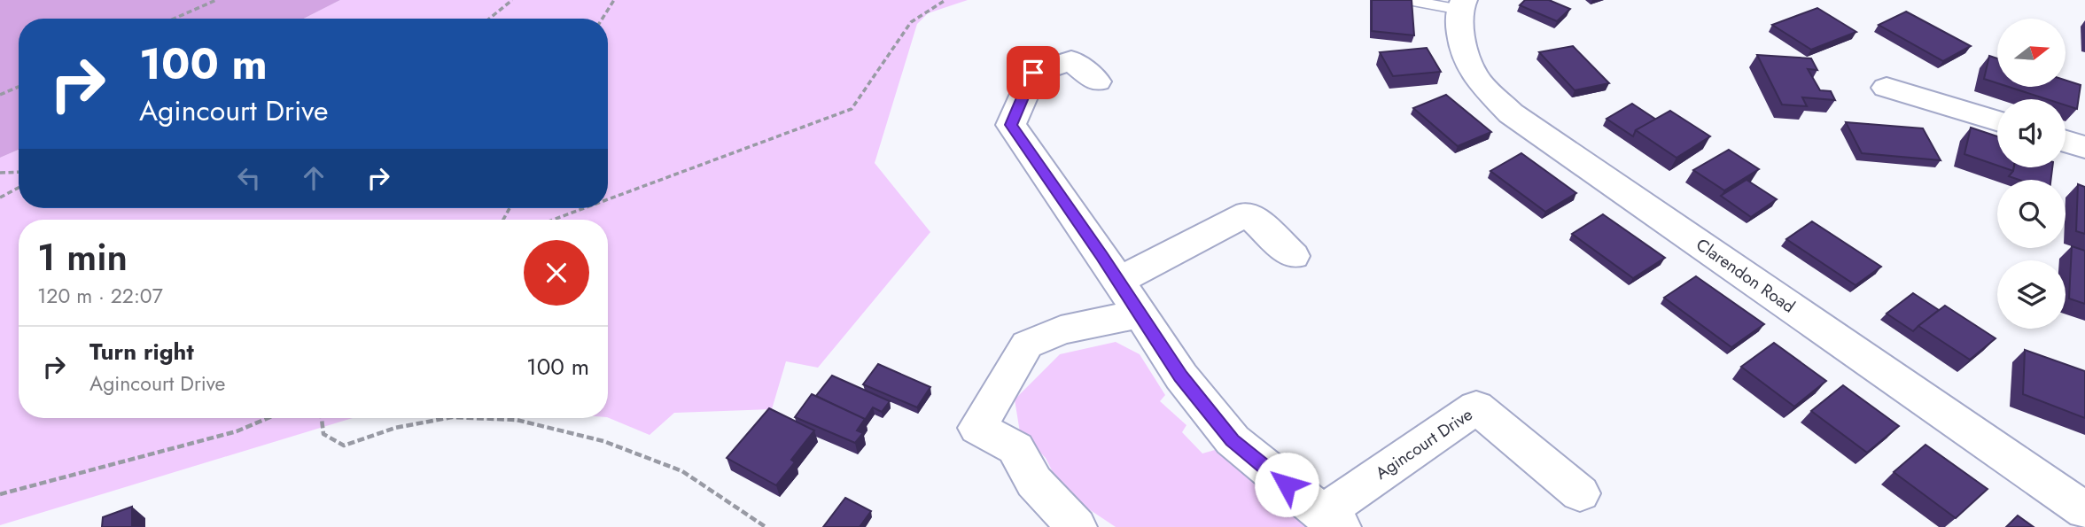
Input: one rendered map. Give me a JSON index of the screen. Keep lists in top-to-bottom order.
{
  "streets": {
    "street": ["Clarendon Road", "Agincourt Drive"]
  },
  "north": "right",
  "page": {
    "turn": ["100 m", "Agincourt Drive"],
    "heading": ["1 min", "120 m · 22:07"],
    "list": [
      {
        "name": "Turn right",
        "note": "Agincourt Drive",
        "value": "100 m"
      }
    ]
  }
}
